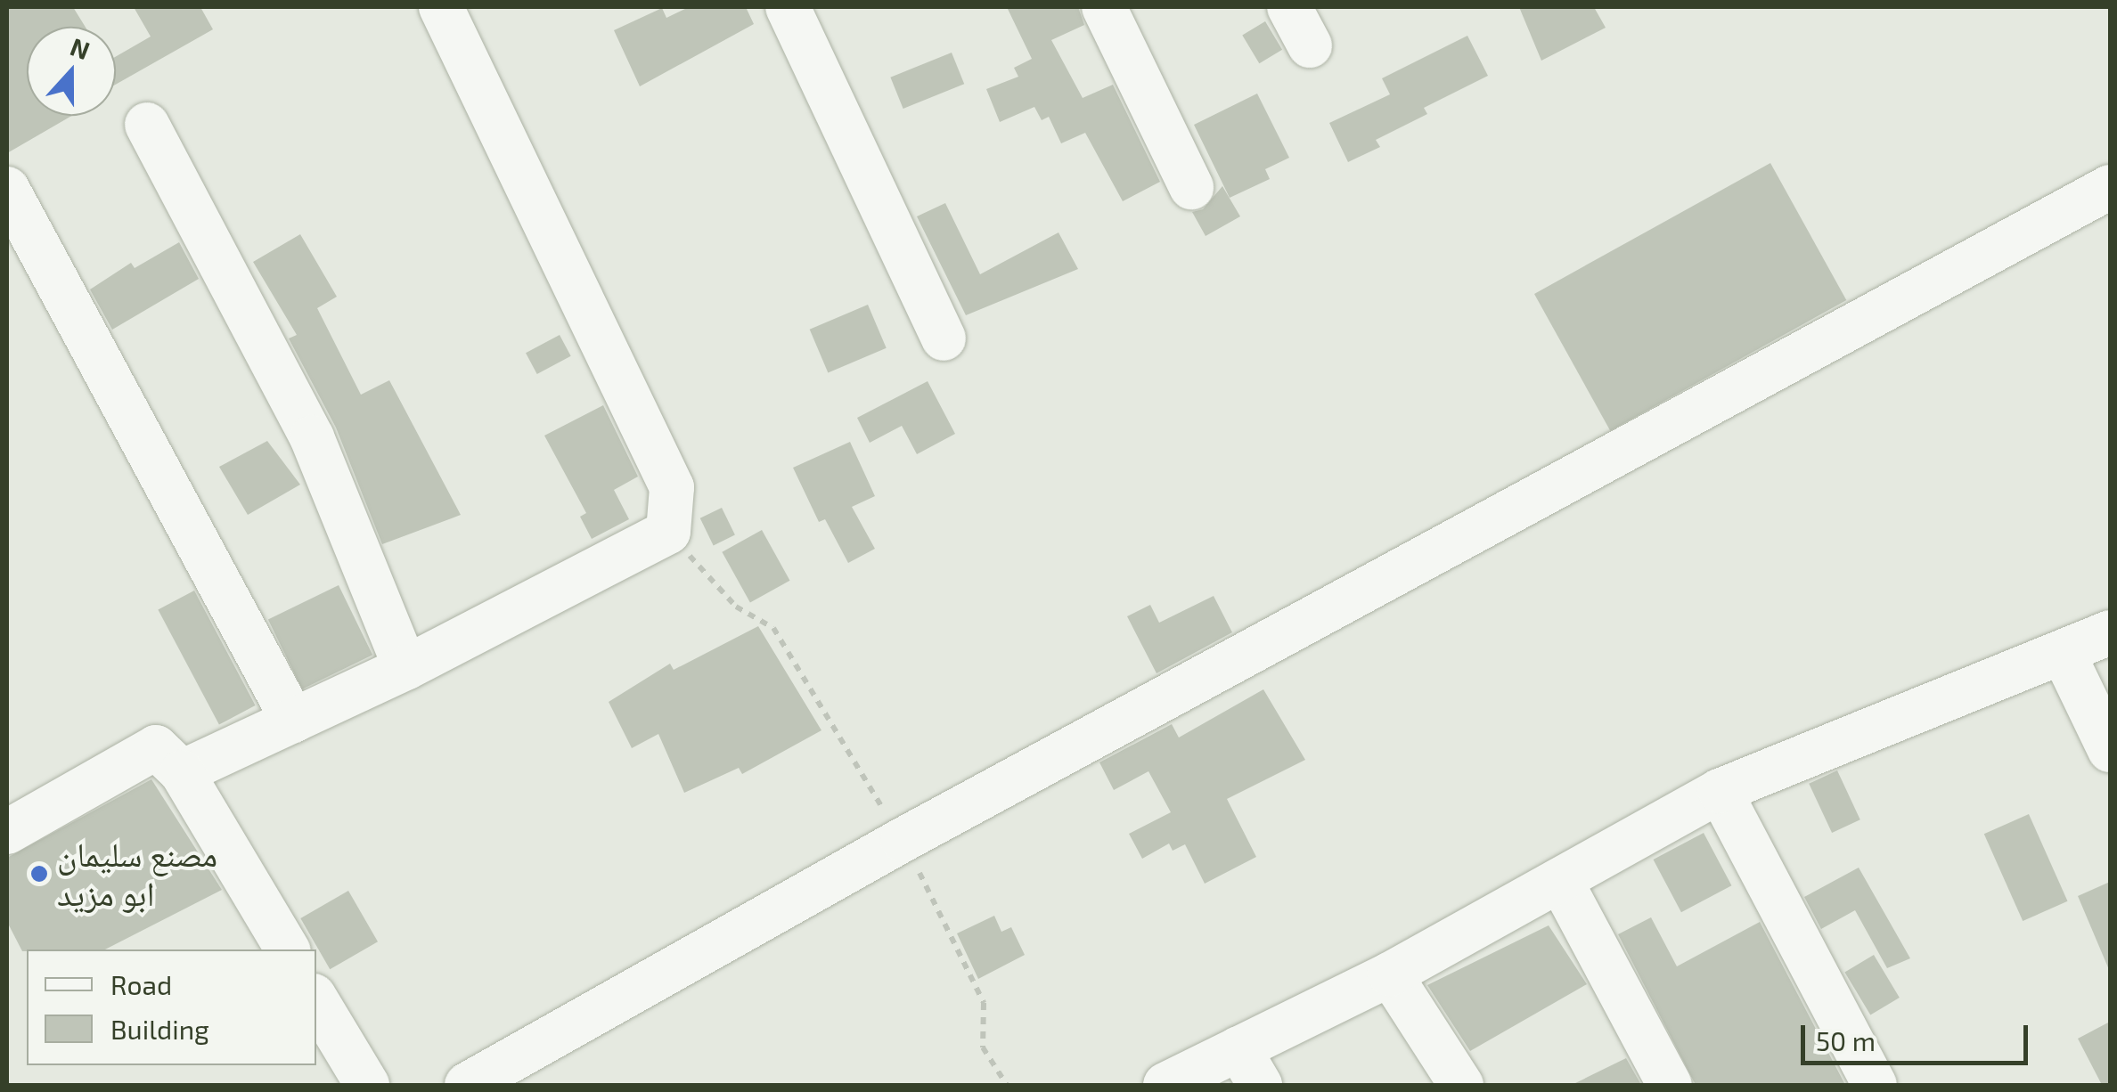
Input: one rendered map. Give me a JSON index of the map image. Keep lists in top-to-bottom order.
{
  "places": ["مصنع سليمان ابو مزيد"],
  "legend": ["Road", "Building"],
  "scale_bar": "50 m",
  "north": "top"
}
